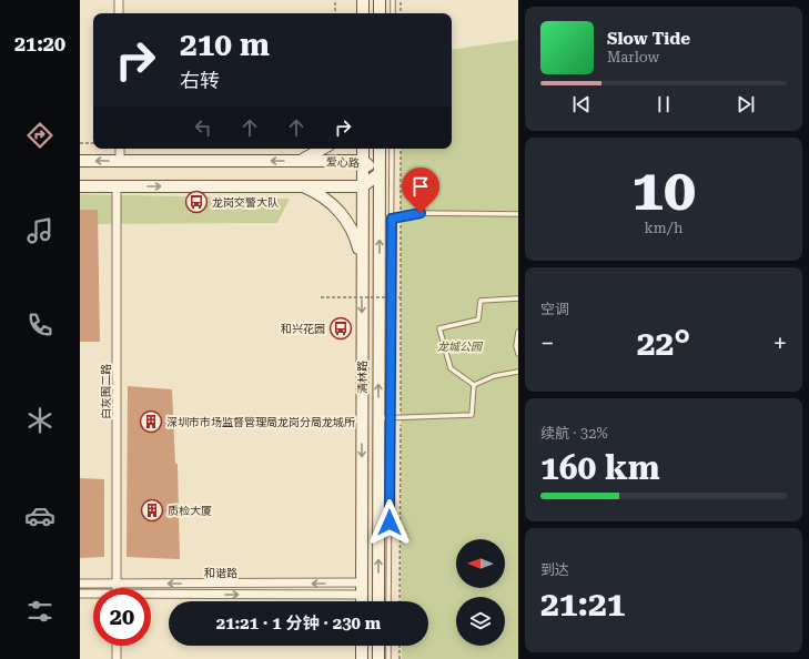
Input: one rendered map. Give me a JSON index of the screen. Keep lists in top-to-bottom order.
{
  "streets": {
    "main road": ["爱心路", "清林路"],
    "street": ["白灰围二路", "和谐路"]
  },
  "crossings": [
    ["爱心路", "清林路"],
    ["清林路", "和谐路"],
    ["白灰围二路", "和谐路"]
  ],
  "parks": ["龙城公园"],
  "places": {
    "bus stop": ["龙岗交警大队", "和兴花园"],
    "building": ["深圳市市场监督管理局龙岗分局龙城所", "质检大厦"]
  },
  "north": "left",
  "page": {
    "tabs": "21:20",
    "turn": ["210 m", "右转"],
    "song": ["Slow Tide", "Marlow"],
    "tile": [
      ["10", "km/h"],
      "空调",
      ["续航 · 32%", "160 km"],
      ["到达", "21:21"]
    ],
    "heat": ["−", "22°", "+"],
    "limit": "20",
    "trip": "21:21 · 1 分钟 · 230 m"
  }
}
